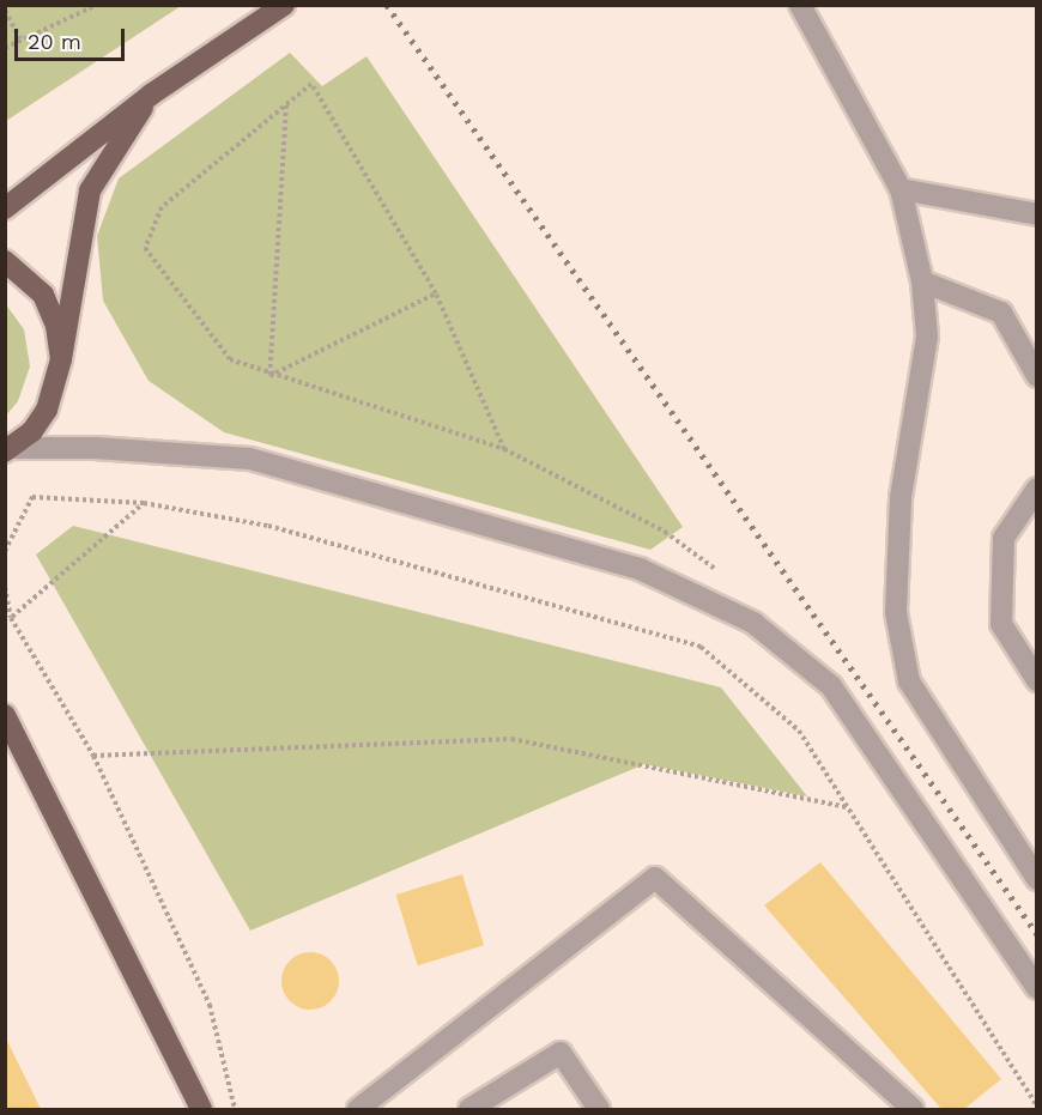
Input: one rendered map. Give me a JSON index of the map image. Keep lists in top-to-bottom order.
{
  "scale_bar": "20 m"
}
